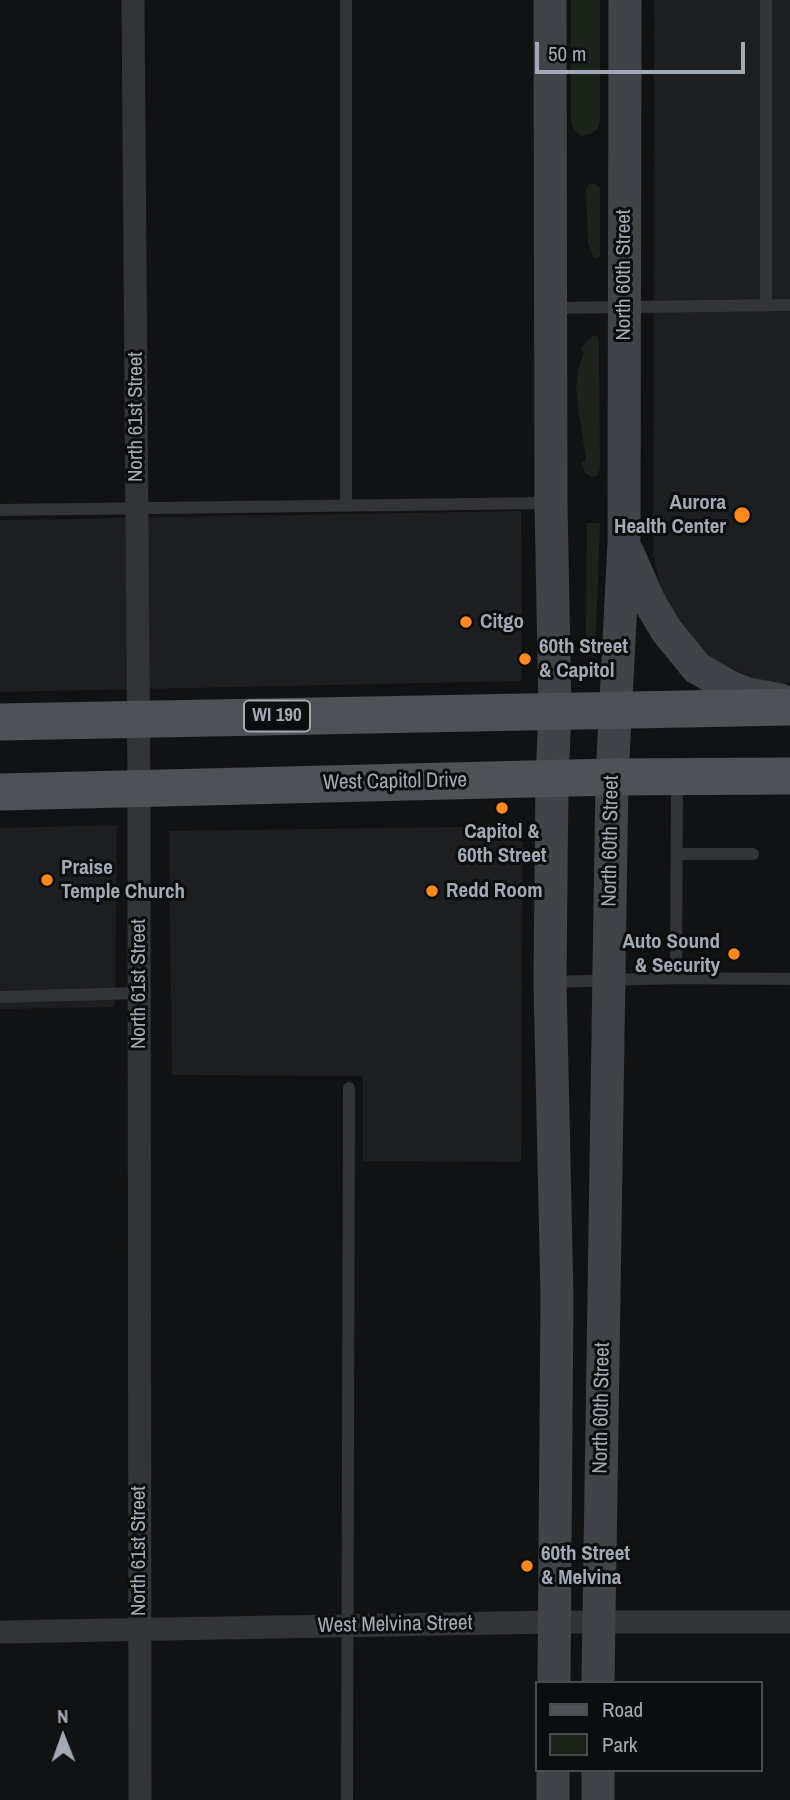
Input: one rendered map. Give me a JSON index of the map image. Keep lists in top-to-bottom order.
{
  "streets": {
    "main road": ["North 60th Street", "WI 190", "West Capitol Drive"],
    "street": ["North 61st Street", "West Melvina Street"]
  },
  "crossings": [
    ["North 60th Street", "WI 190"],
    ["North 60th Street", "West Capitol Drive"],
    ["North 60th Street", "West Melvina Street"],
    ["North 61st Street", "WI 190"],
    ["North 61st Street", "West Capitol Drive"],
    ["North 61st Street", "West Melvina Street"]
  ],
  "places": [
    "Aurora Health Center",
    "Citgo",
    "60th Street & Capitol",
    "Capitol & 60th Street",
    "Praise Temple Church",
    "Redd Room",
    "Auto Sound & Security",
    "60th Street & Melvina"
  ],
  "legend": ["Road", "Park"],
  "scale_bar": "50 m",
  "north": "top"
}
